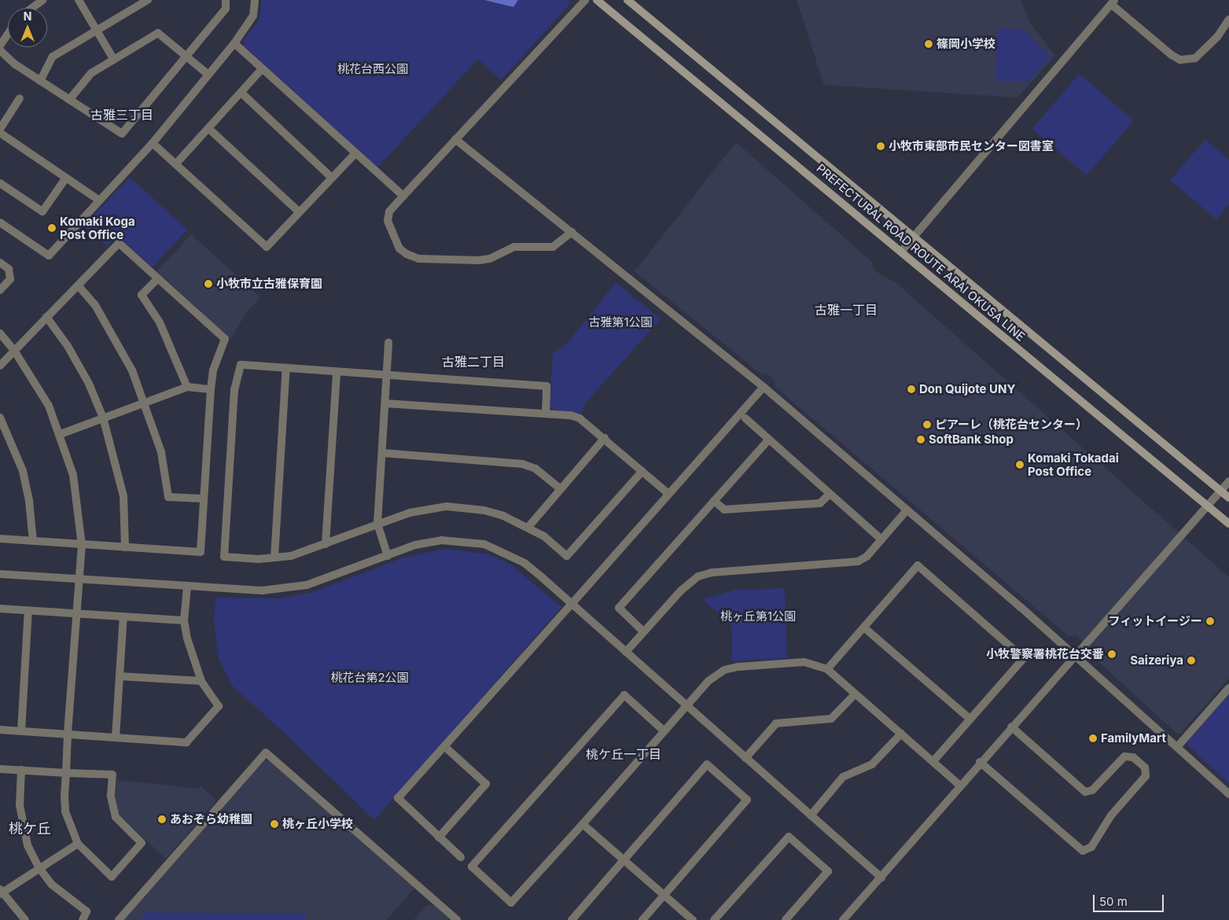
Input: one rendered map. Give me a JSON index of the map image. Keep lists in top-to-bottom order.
{
  "streets": {
    "main road": ["PREFECTURAL ROAD ROUTE ARAI OKUSA LINE"]
  },
  "districts": [
    "古雅三丁目",
    "古雅一丁目",
    "古雅二丁目",
    "桃ケ丘一丁目",
    "桃ケ丘"
  ],
  "parks": [
    "桃花台西公園",
    "古雅第1公園",
    "桃ヶ丘第1公園",
    "桃花台第2公園"
  ],
  "places": [
    "篠岡小学校",
    "小牧市東部市民センター図書室",
    "Komaki Koga Post Office",
    "小牧市立古雅保育園",
    "Don Quijote UNY",
    "ピアーレ（桃花台センター）",
    "SoftBank Shop",
    "Komaki Tokadai Post Office",
    "フィットイージー",
    "小牧警察署桃花台交番",
    "Saizeriya",
    "FamilyMart",
    "あおぞら幼稚園",
    "桃ヶ丘小学校"
  ],
  "scale_bar": "50 m",
  "north": "top"
}
